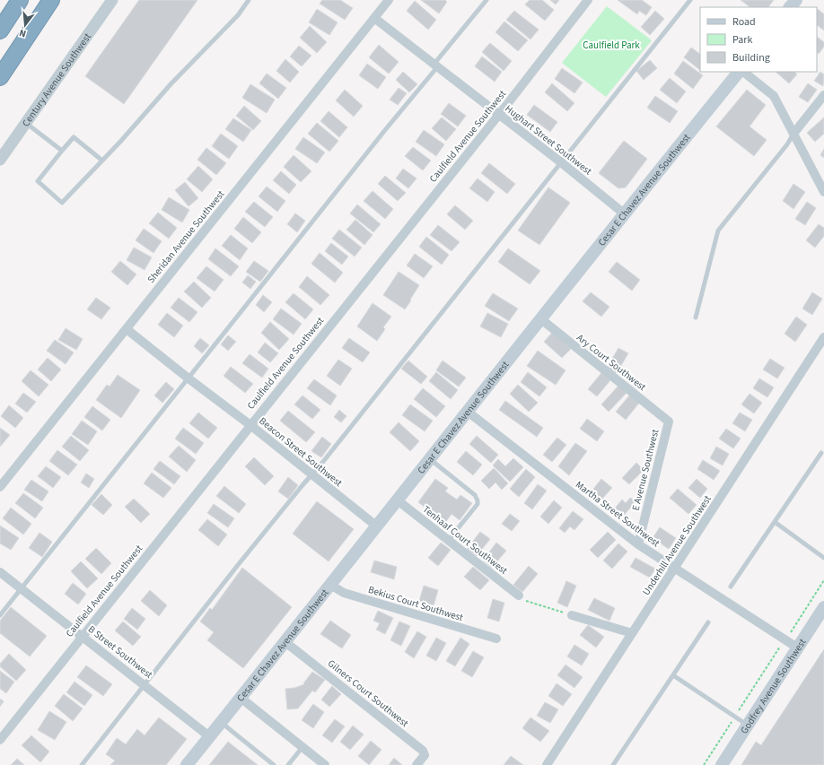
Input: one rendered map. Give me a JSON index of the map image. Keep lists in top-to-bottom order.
{
  "streets": {
    "main road": ["Cesar E Chavez Avenue Southwest", "Godfrey Avenue Southwest"],
    "street": [
      "Century Avenue Southwest",
      "Caulfield Avenue Southwest",
      "Hughart Street Southwest",
      "Sheridan Avenue Southwest",
      "Ary Court Southwest",
      "Beacon Street Southwest",
      "E Avenue Southwest",
      "Martha Street Southwest",
      "Tenhaaf Court Southwest",
      "Underhill Avenue Southwest",
      "Bekius Court Southwest",
      "B Street Southwest",
      "Gilners Court Southwest"
    ]
  },
  "crossings": [
    ["Caulfield Avenue Southwest", "Hughart Street Southwest"],
    ["Caulfield Avenue Southwest", "Beacon Street Southwest"],
    ["Caulfield Avenue Southwest", "B Street Southwest"],
    ["Hughart Street Southwest", "Cesar E Chavez Avenue Southwest"],
    ["Hughart Street Southwest", "Sheridan Avenue Southwest"],
    ["Cesar E Chavez Avenue Southwest", "Ary Court Southwest"],
    ["Cesar E Chavez Avenue Southwest", "Beacon Street Southwest"],
    ["Cesar E Chavez Avenue Southwest", "Martha Street Southwest"],
    ["Cesar E Chavez Avenue Southwest", "Tenhaaf Court Southwest"],
    ["Cesar E Chavez Avenue Southwest", "Bekius Court Southwest"],
    ["Cesar E Chavez Avenue Southwest", "B Street Southwest"],
    ["Cesar E Chavez Avenue Southwest", "Gilners Court Southwest"],
    ["Sheridan Avenue Southwest", "Beacon Street Southwest"],
    ["Ary Court Southwest", "E Avenue Southwest"],
    ["E Avenue Southwest", "Martha Street Southwest"],
    ["Martha Street Southwest", "Underhill Avenue Southwest"],
    ["Martha Street Southwest", "Godfrey Avenue Southwest"]
  ],
  "parks": ["Caulfield Park"],
  "legend": ["Road", "Park", "Building"],
  "north": "bottom"
}
